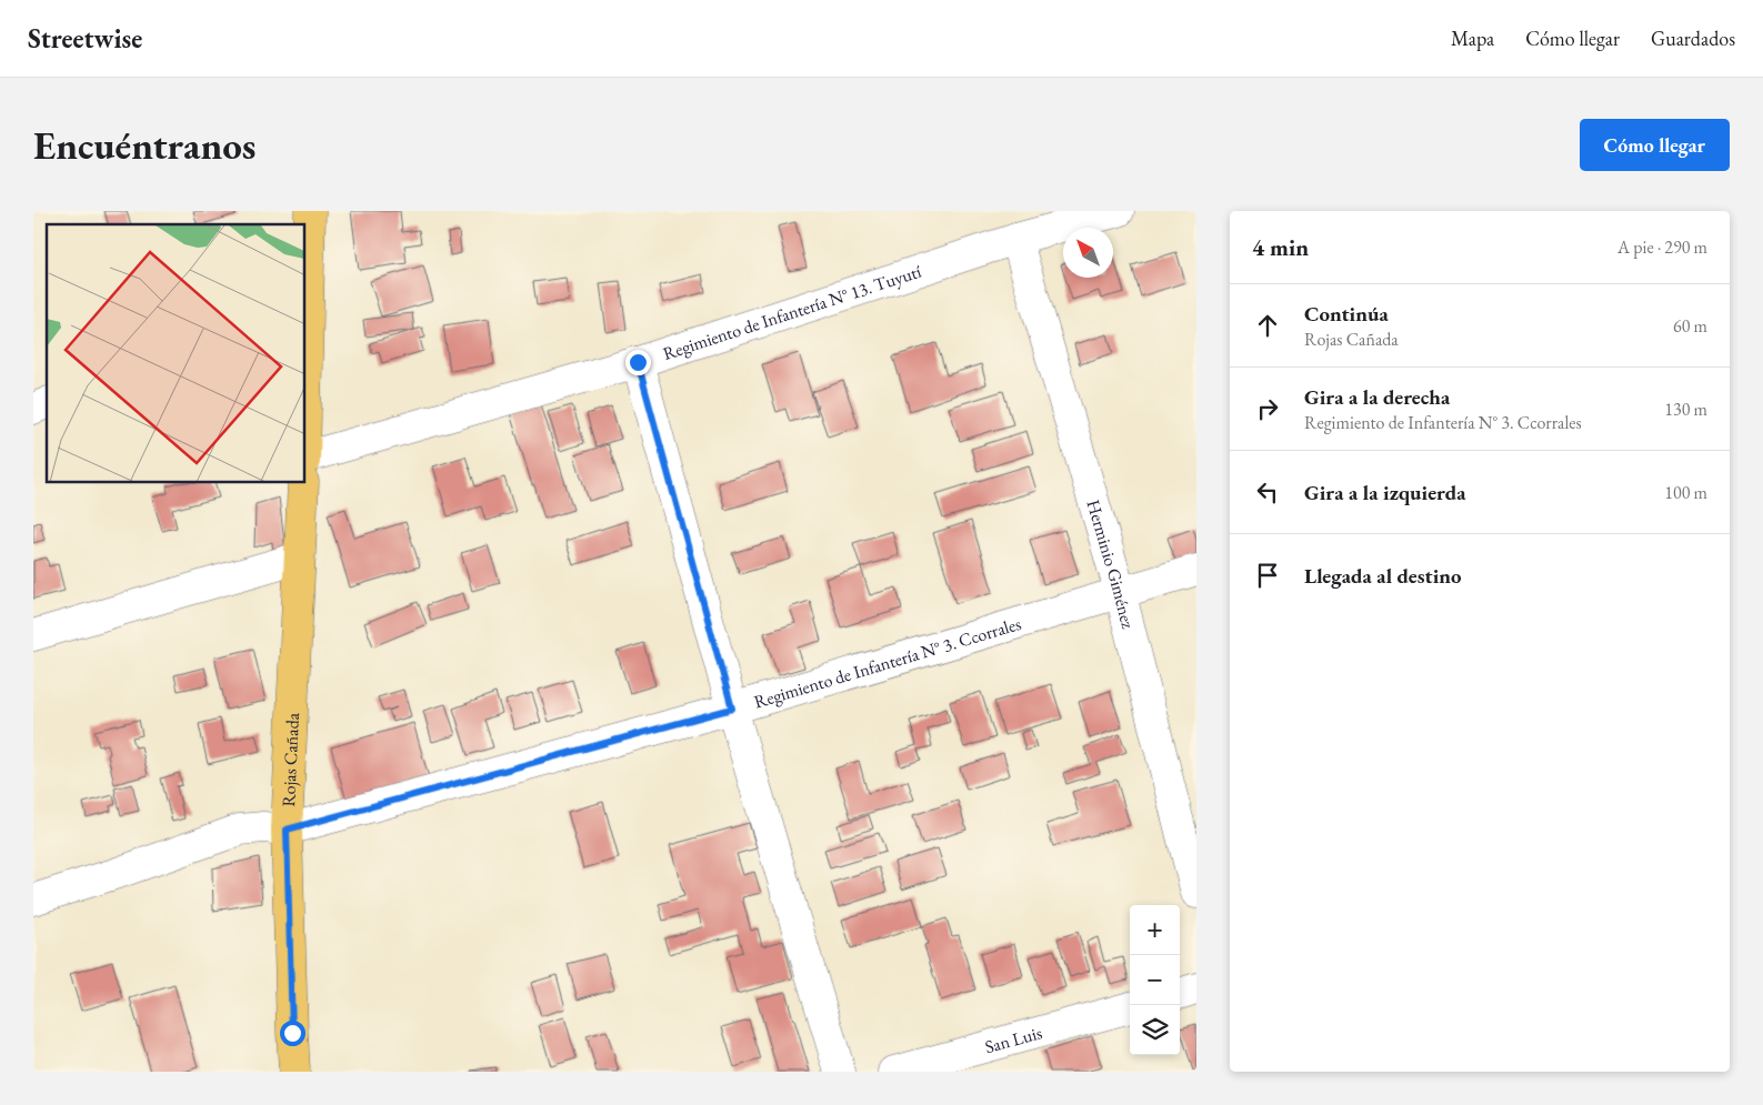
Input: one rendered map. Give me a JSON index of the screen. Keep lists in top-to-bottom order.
{
  "streets": {
    "main road": ["Rojas Cañada"],
    "street": [
      "Regimiento de Infantería N° 13. Tuyutí",
      "Herminio Giménez",
      "Regimiento de Infantería N° 3. Ccorrales",
      "San Luis"
    ]
  },
  "crossings": [
    ["Regimiento de Infantería N° 13. Tuyutí", "Herminio Giménez"],
    ["Herminio Giménez", "Regimiento de Infantería N° 3. Ccorrales"],
    ["Regimiento de Infantería N° 3. Ccorrales", "Rojas Cañada"]
  ],
  "north": "top left",
  "page": {
    "header": "Streetwise",
    "nav": ["Mapa", "Cómo llegar", "Guardados"],
    "buttons": "Cómo llegar",
    "title": "Encuéntranos",
    "heading": ["4 min", "A pie · 290 m"],
    "list": [
      ["Continúa", "Rojas Cañada", "60 m"],
      ["Gira a la derecha", "Regimiento de Infantería N° 3. Ccorrales", "130 m"],
      ["Gira a la izquierda", "100 m"],
      "Llegada al destino"
    ],
    "map_buttons": ["+", "−"]
  }
}
